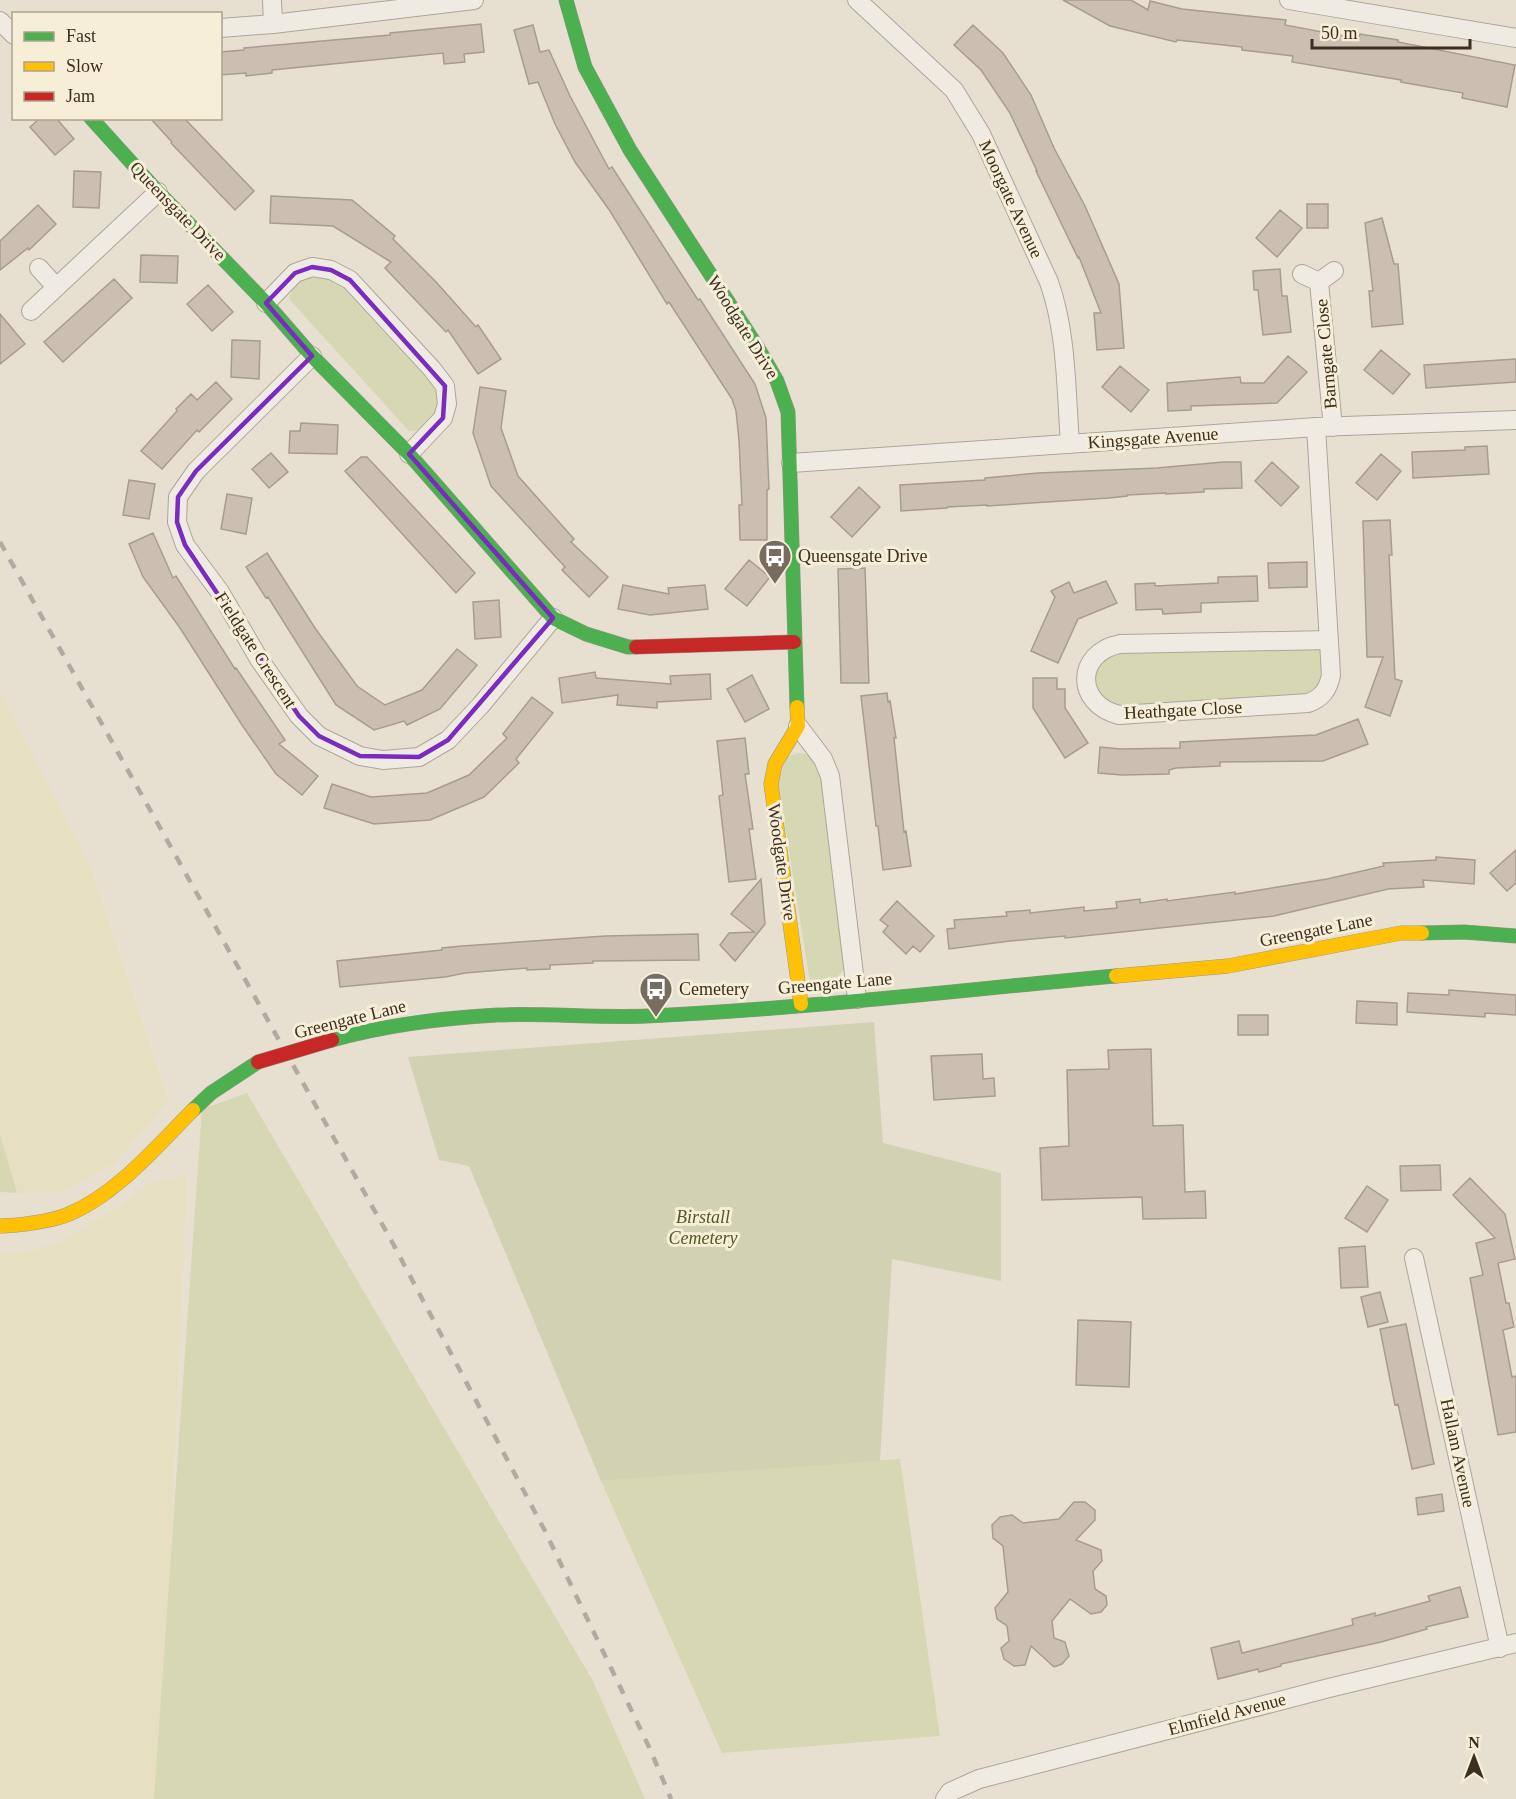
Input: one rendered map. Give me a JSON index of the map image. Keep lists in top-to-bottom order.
{
  "streets": {
    "street": [
      "Moorgate Avenue",
      "Queensgate Drive",
      "Woodgate Drive",
      "Barngate Close",
      "Kingsgate Avenue",
      "Fieldgate Crescent",
      "Heathgate Close",
      "Greengate Lane",
      "Hallam Avenue",
      "Elmfield Avenue"
    ]
  },
  "crossings": [
    ["Moorgate Avenue", "Kingsgate Avenue"],
    ["Queensgate Drive", "Woodgate Drive"],
    ["Queensgate Drive", "Fieldgate Crescent"],
    ["Woodgate Drive", "Kingsgate Avenue"],
    ["Woodgate Drive", "Greengate Lane"],
    ["Barngate Close", "Kingsgate Avenue"],
    ["Barngate Close", "Heathgate Close"],
    ["Kingsgate Avenue", "Heathgate Close"],
    ["Hallam Avenue", "Elmfield Avenue"]
  ],
  "parks": ["Birstall Cemetery"],
  "places": {
    "bus stop": ["Queensgate Drive", "Cemetery"]
  },
  "legend": ["Fast", "Slow", "Jam"],
  "scale_bar": "50 m",
  "north": "top"
}
